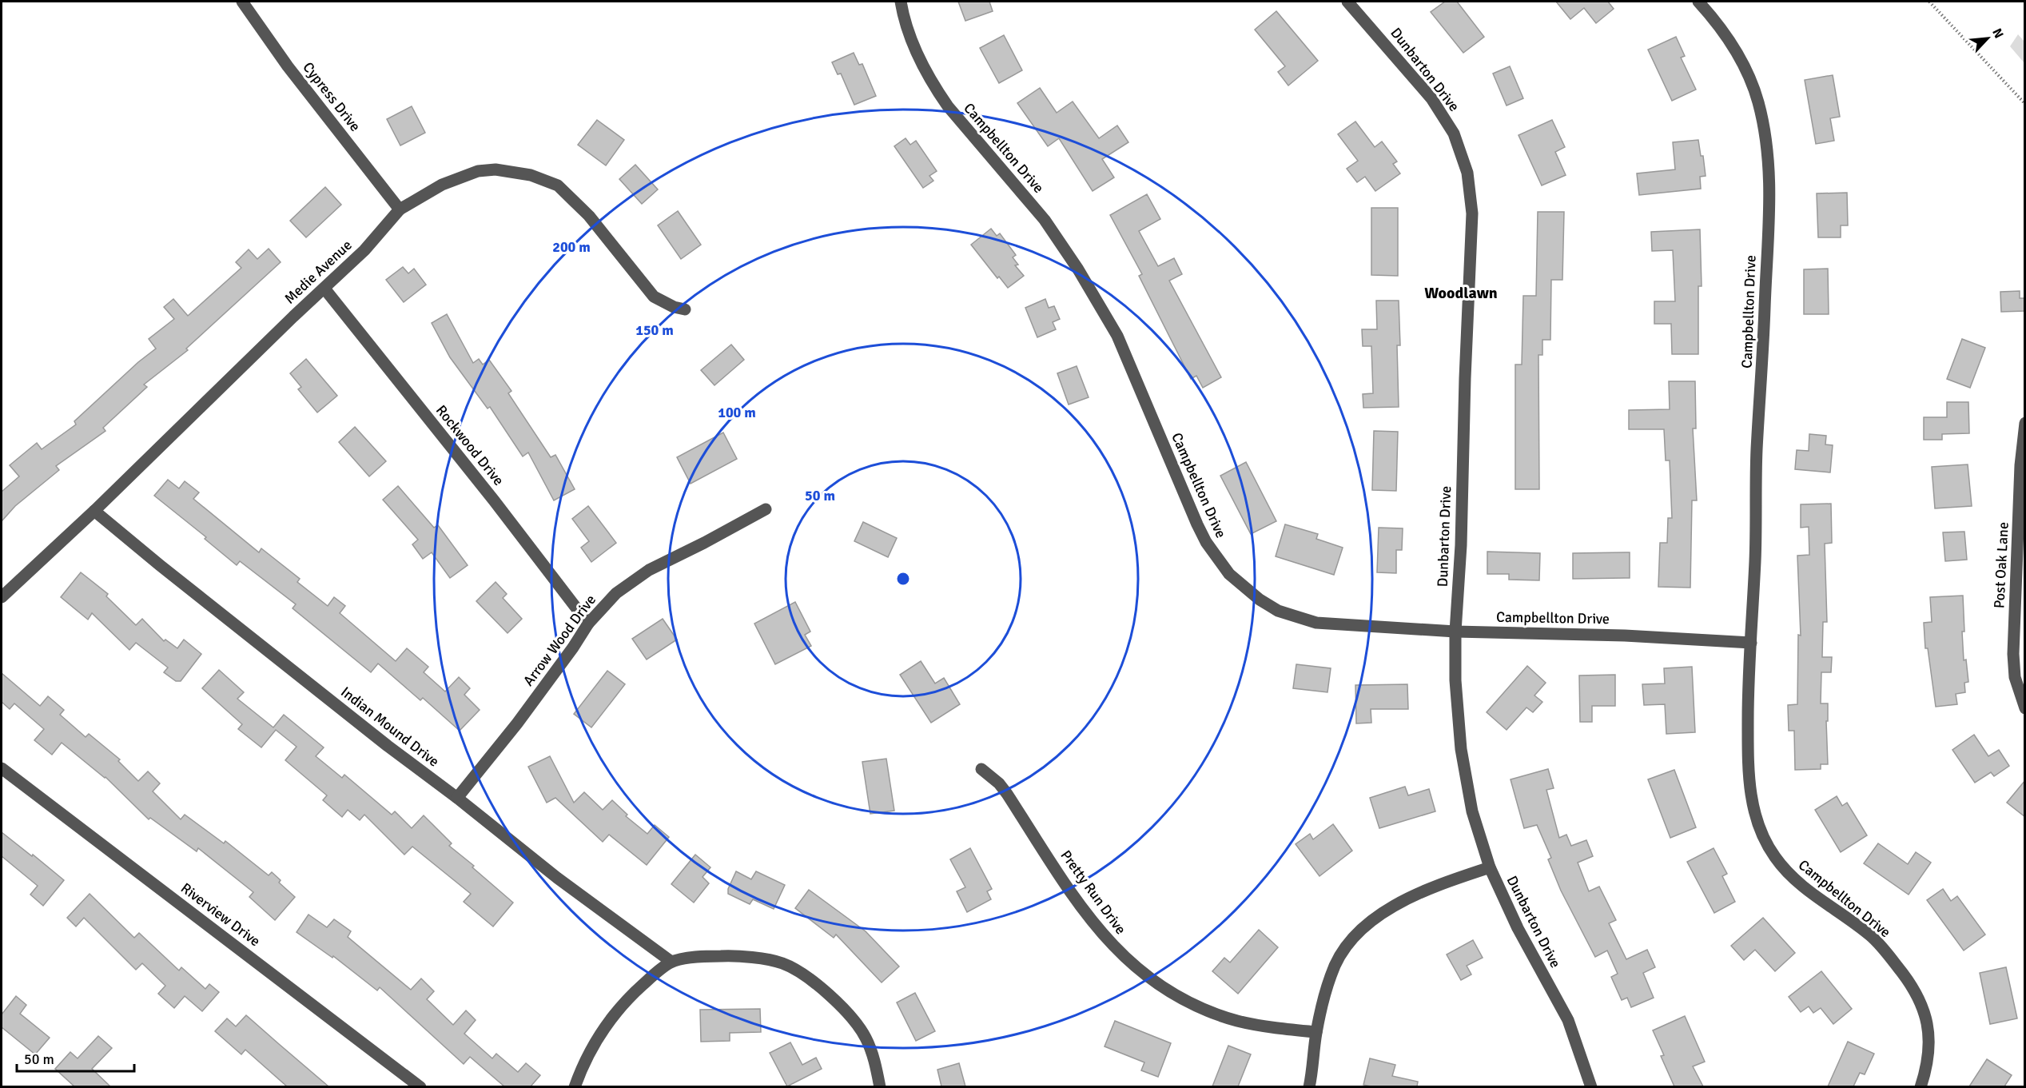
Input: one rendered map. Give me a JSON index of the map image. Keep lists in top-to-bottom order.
{
  "streets": {
    "street": [
      "Dunbarton Drive",
      "Cypress Drive",
      "Campbellton Drive",
      "Medie Avenue",
      "Rockwood Drive",
      "Post Oak Lane",
      "Arrow Wood Drive",
      "Indian Mound Drive",
      "Pretty Run Drive",
      "Riverview Drive"
    ]
  },
  "crossings": [
    ["Dunbarton Drive", "Campbellton Drive"],
    ["Cypress Drive", "Medie Avenue"],
    ["Medie Avenue", "Rockwood Drive"],
    ["Medie Avenue", "Indian Mound Drive"],
    ["Rockwood Drive", "Arrow Wood Drive"],
    ["Arrow Wood Drive", "Indian Mound Drive"]
  ],
  "districts": ["Woodlawn"],
  "scale_bar": "50 m",
  "north": "top right",
  "rings": [
    "200 m",
    "150 m",
    "100 m",
    "50 m"
  ]
}
